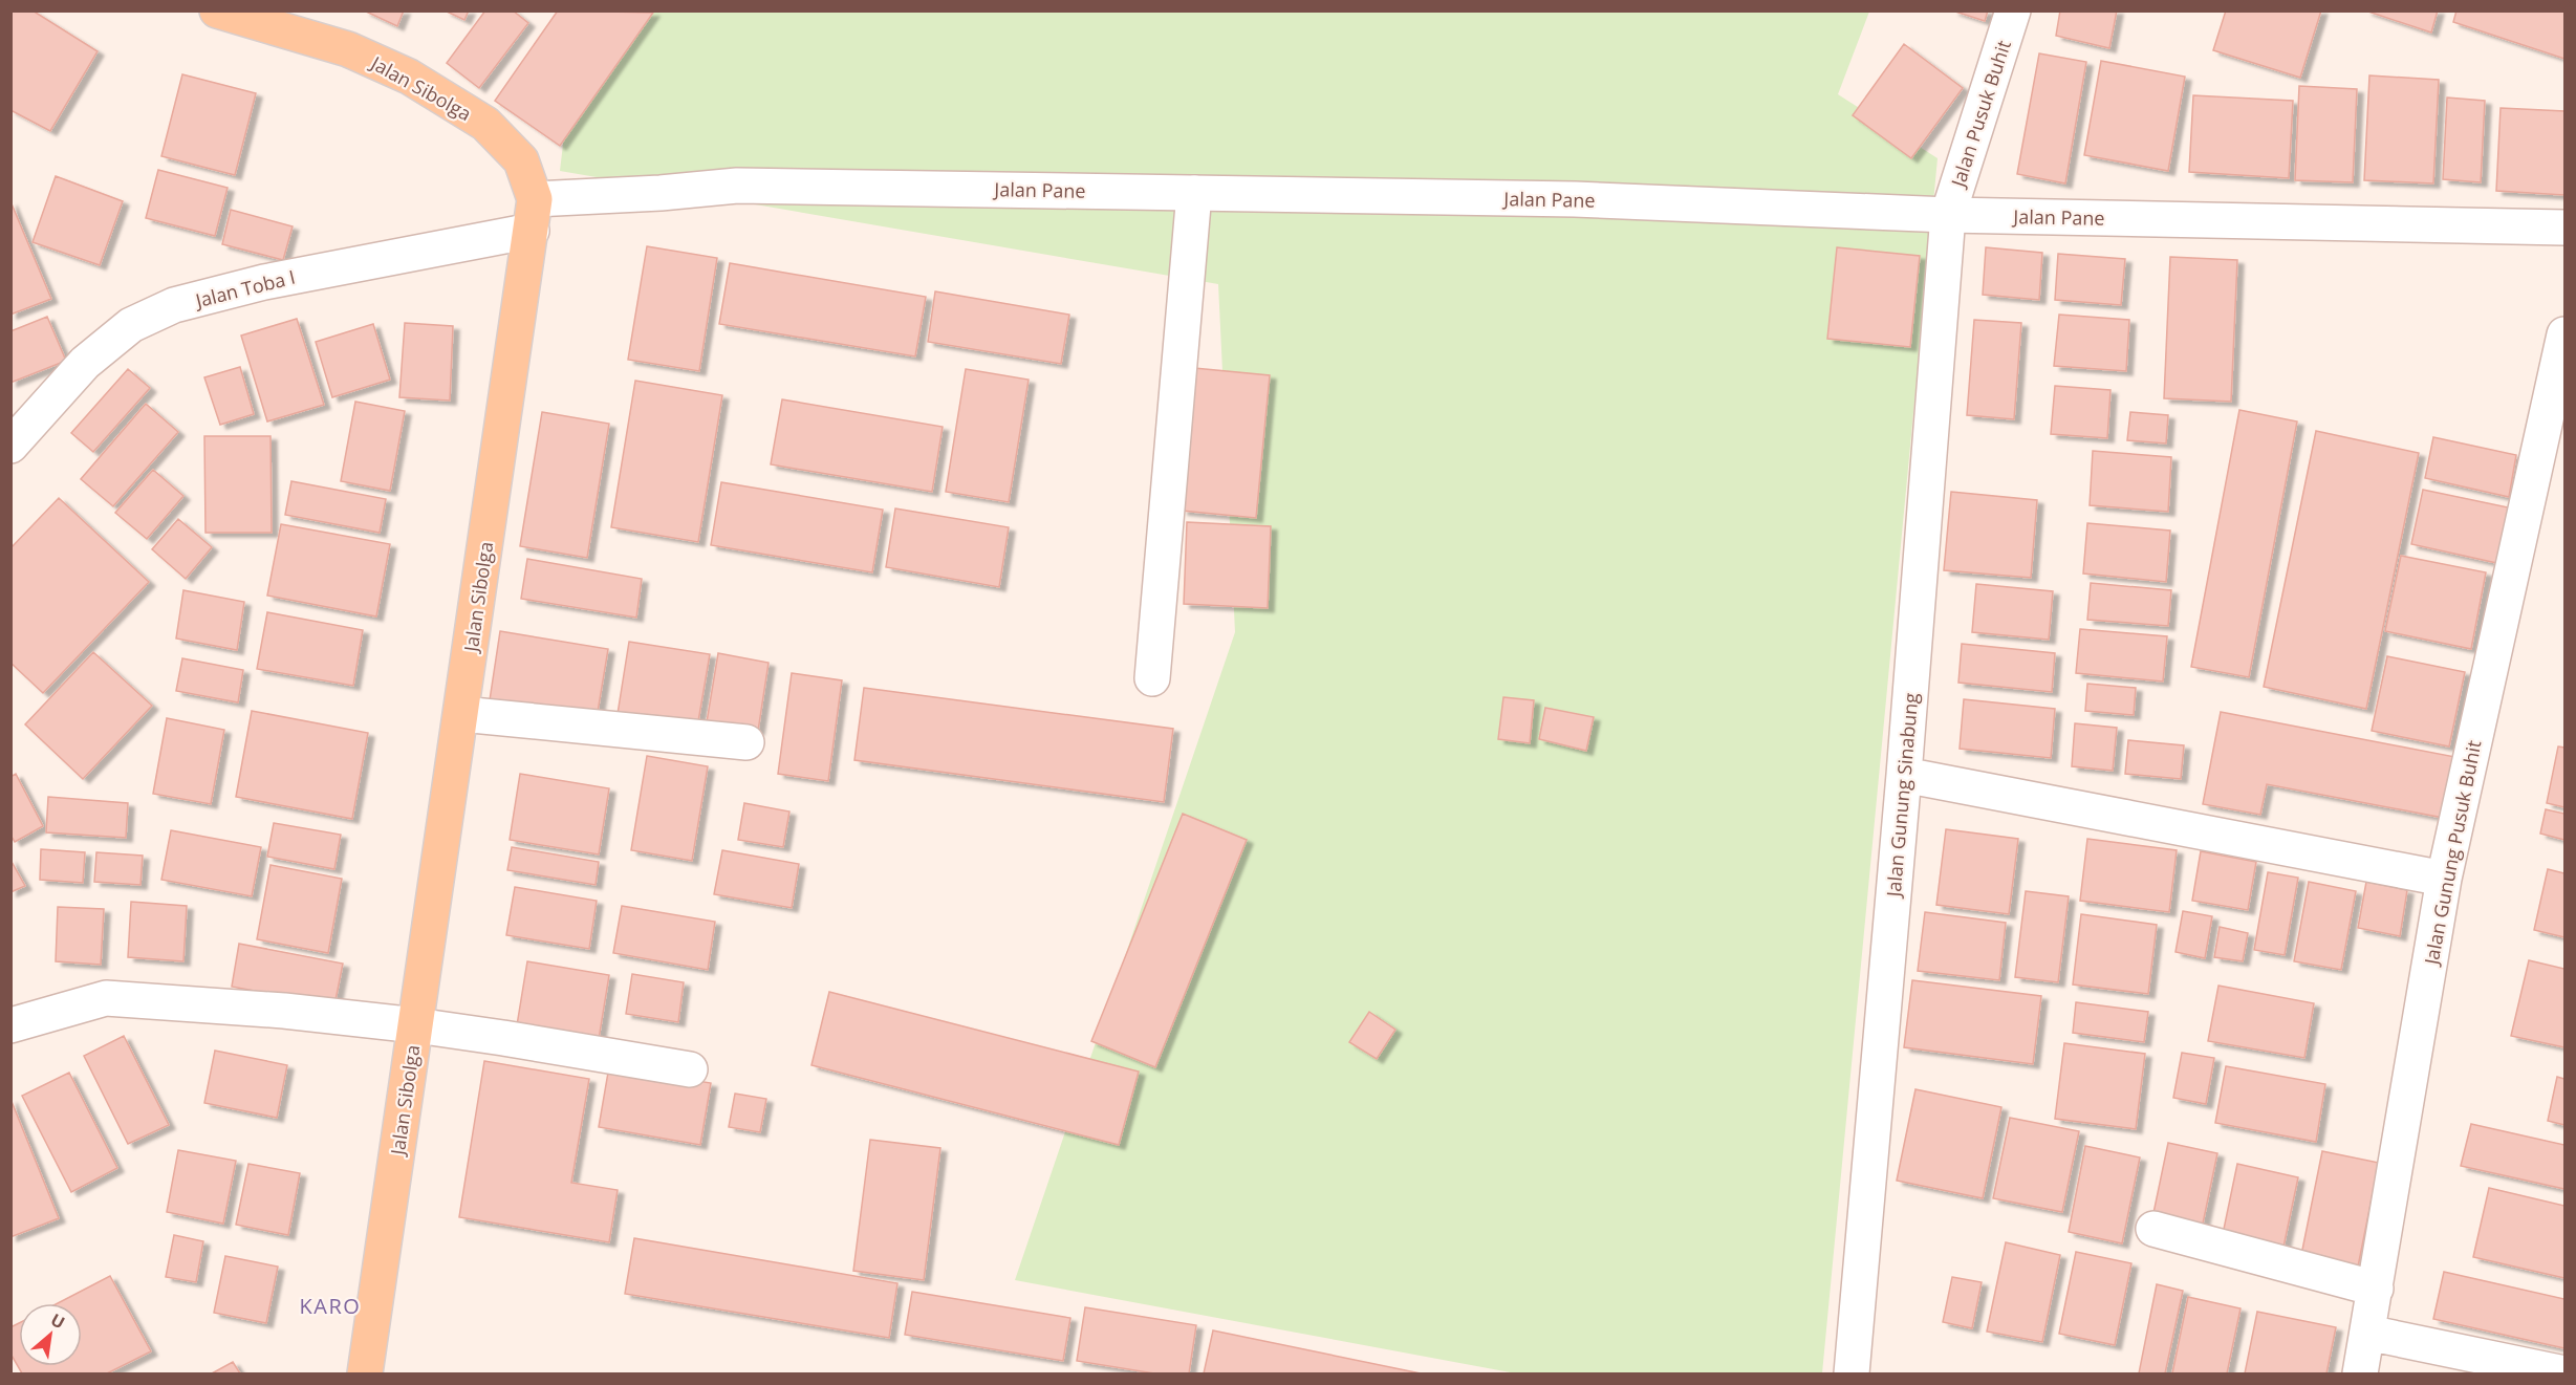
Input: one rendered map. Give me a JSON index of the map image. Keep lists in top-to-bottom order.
{
  "streets": {
    "main road": ["Jalan Sibolga"],
    "street": [
      "Jalan Pusuk Buhit",
      "Jalan Pane",
      "Jalan Toba I",
      "Jalan Gunung Sinabung",
      "Jalan Gunung Pusuk Buhit"
    ]
  },
  "crossings": [
    ["Jalan Sibolga", "Jalan Pane"],
    ["Jalan Sibolga", "Jalan Toba I"],
    ["Jalan Pusuk Buhit", "Jalan Pane"],
    ["Jalan Pusuk Buhit", "Jalan Gunung Sinabung"],
    ["Jalan Pane", "Jalan Toba I"],
    ["Jalan Pane", "Jalan Gunung Sinabung"]
  ],
  "districts": ["KARO"],
  "north": "top right"
}
